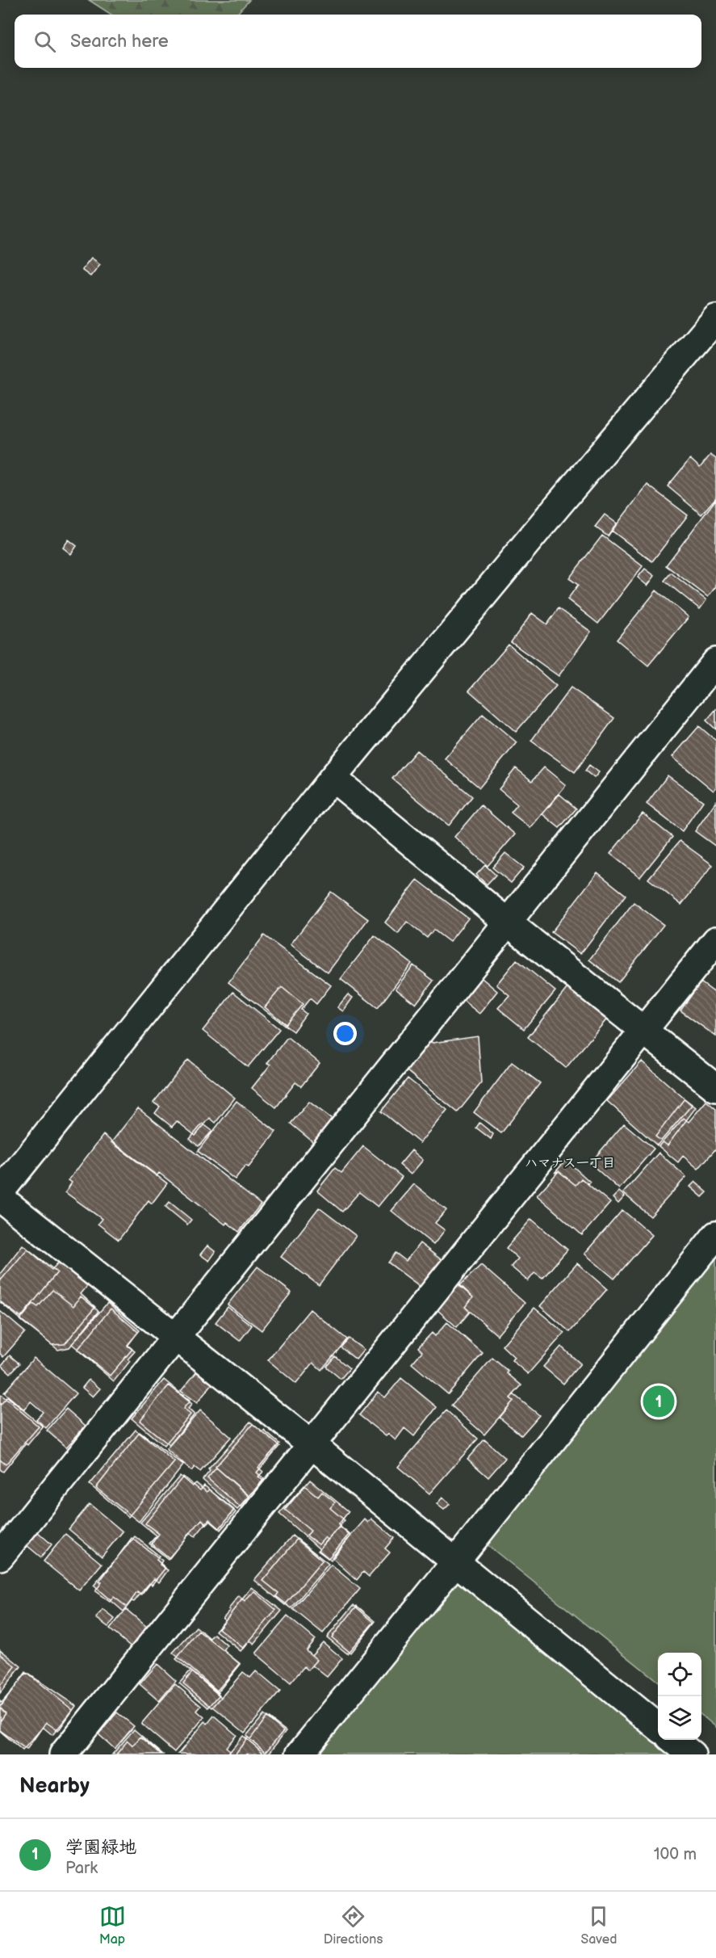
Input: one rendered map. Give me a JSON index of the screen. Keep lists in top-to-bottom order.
{
  "districts": ["ハマナス一丁目"],
  "page": {
    "search": "Search here",
    "pins": "1",
    "heading": "Nearby",
    "list": [
      {
        "mark": "1",
        "name": "学園緑地",
        "note": "Park",
        "value": "100 m"
      }
    ],
    "nav": ["Map", "Directions", "Saved"]
  }
}
